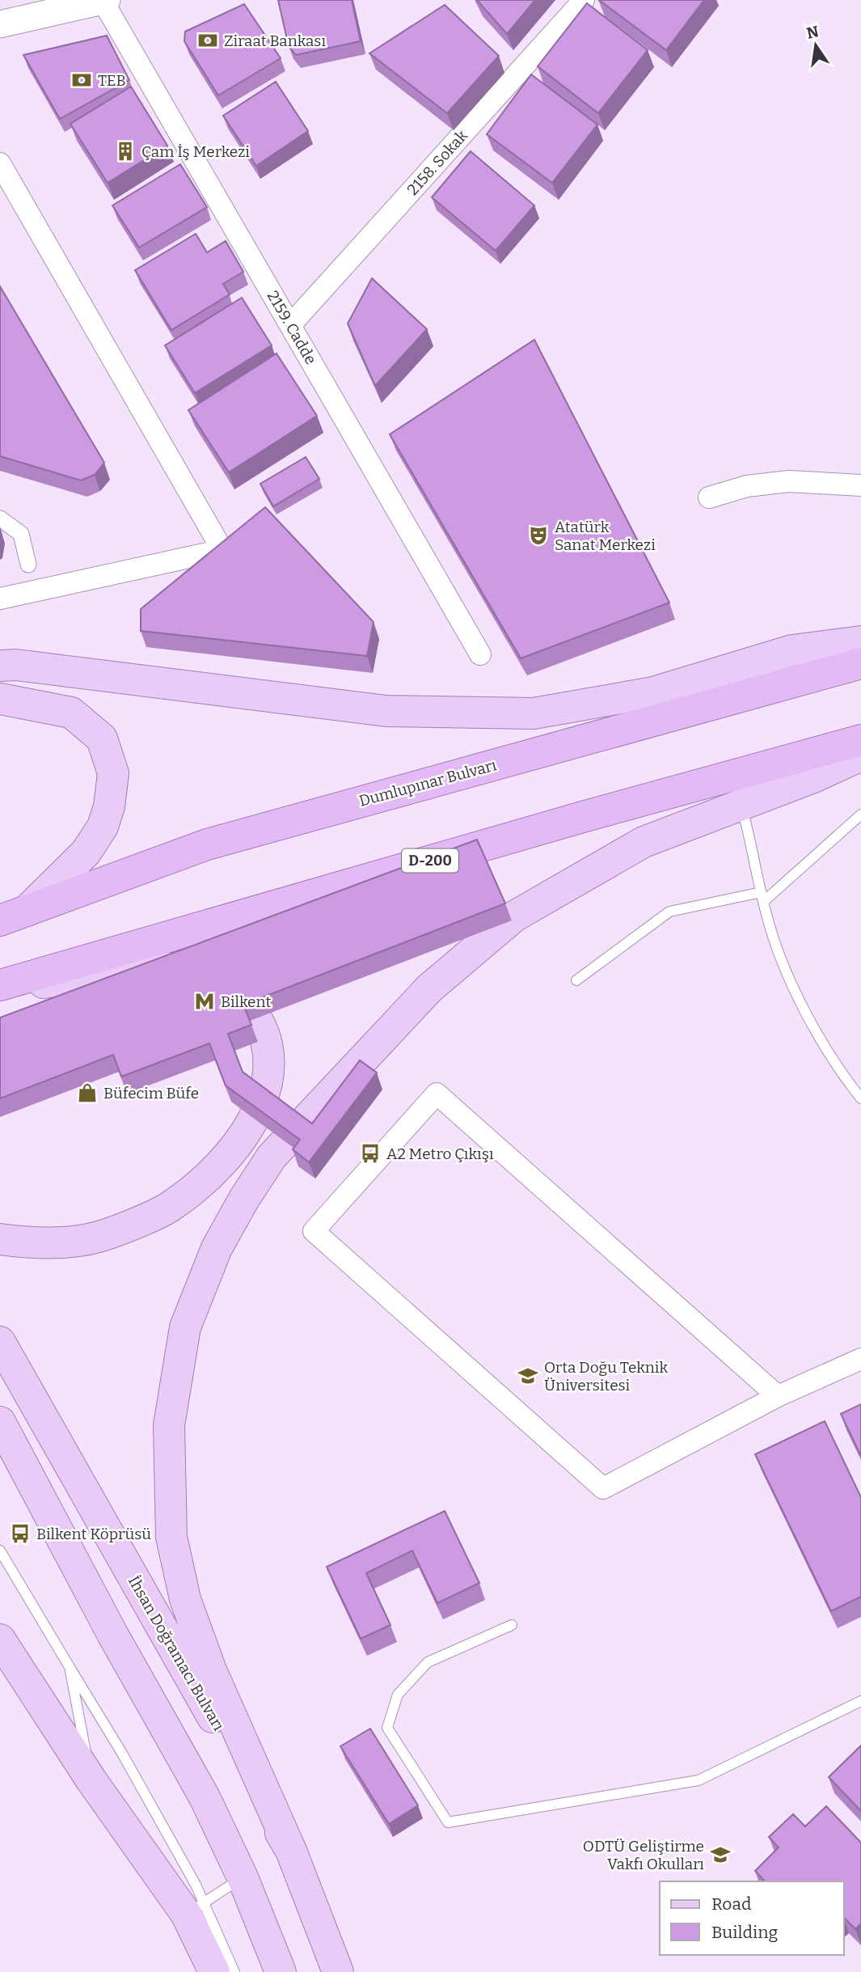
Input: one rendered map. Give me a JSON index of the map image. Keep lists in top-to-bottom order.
{
  "streets": {
    "highway": ["Dumlupınar Bulvarı", "D-200"],
    "main road": ["İhsan Doğramacı Bulvarı"],
    "street": ["2158. Sokak", "2159. Cadde"]
  },
  "crossings": [
    ["2158. Sokak", "2159. Cadde"]
  ],
  "places": {
    "bank": ["Ziraat Bankası", "TEB"],
    "building": ["Çam İş Merkezi"],
    "theatre": ["Atatürk Sanat Merkezi"],
    "metro station": ["Bilkent"],
    "shop": ["Büfecim Büfe"],
    "bus stop": ["A2 Metro Çıkışı", "Bilkent Köprüsü"],
    "school or university": ["Orta Doğu Teknik Üniversitesi", "ODTÜ Geliştirme Vakfı Okulları"]
  },
  "legend": ["Road", "Building"],
  "north": "top"
}
